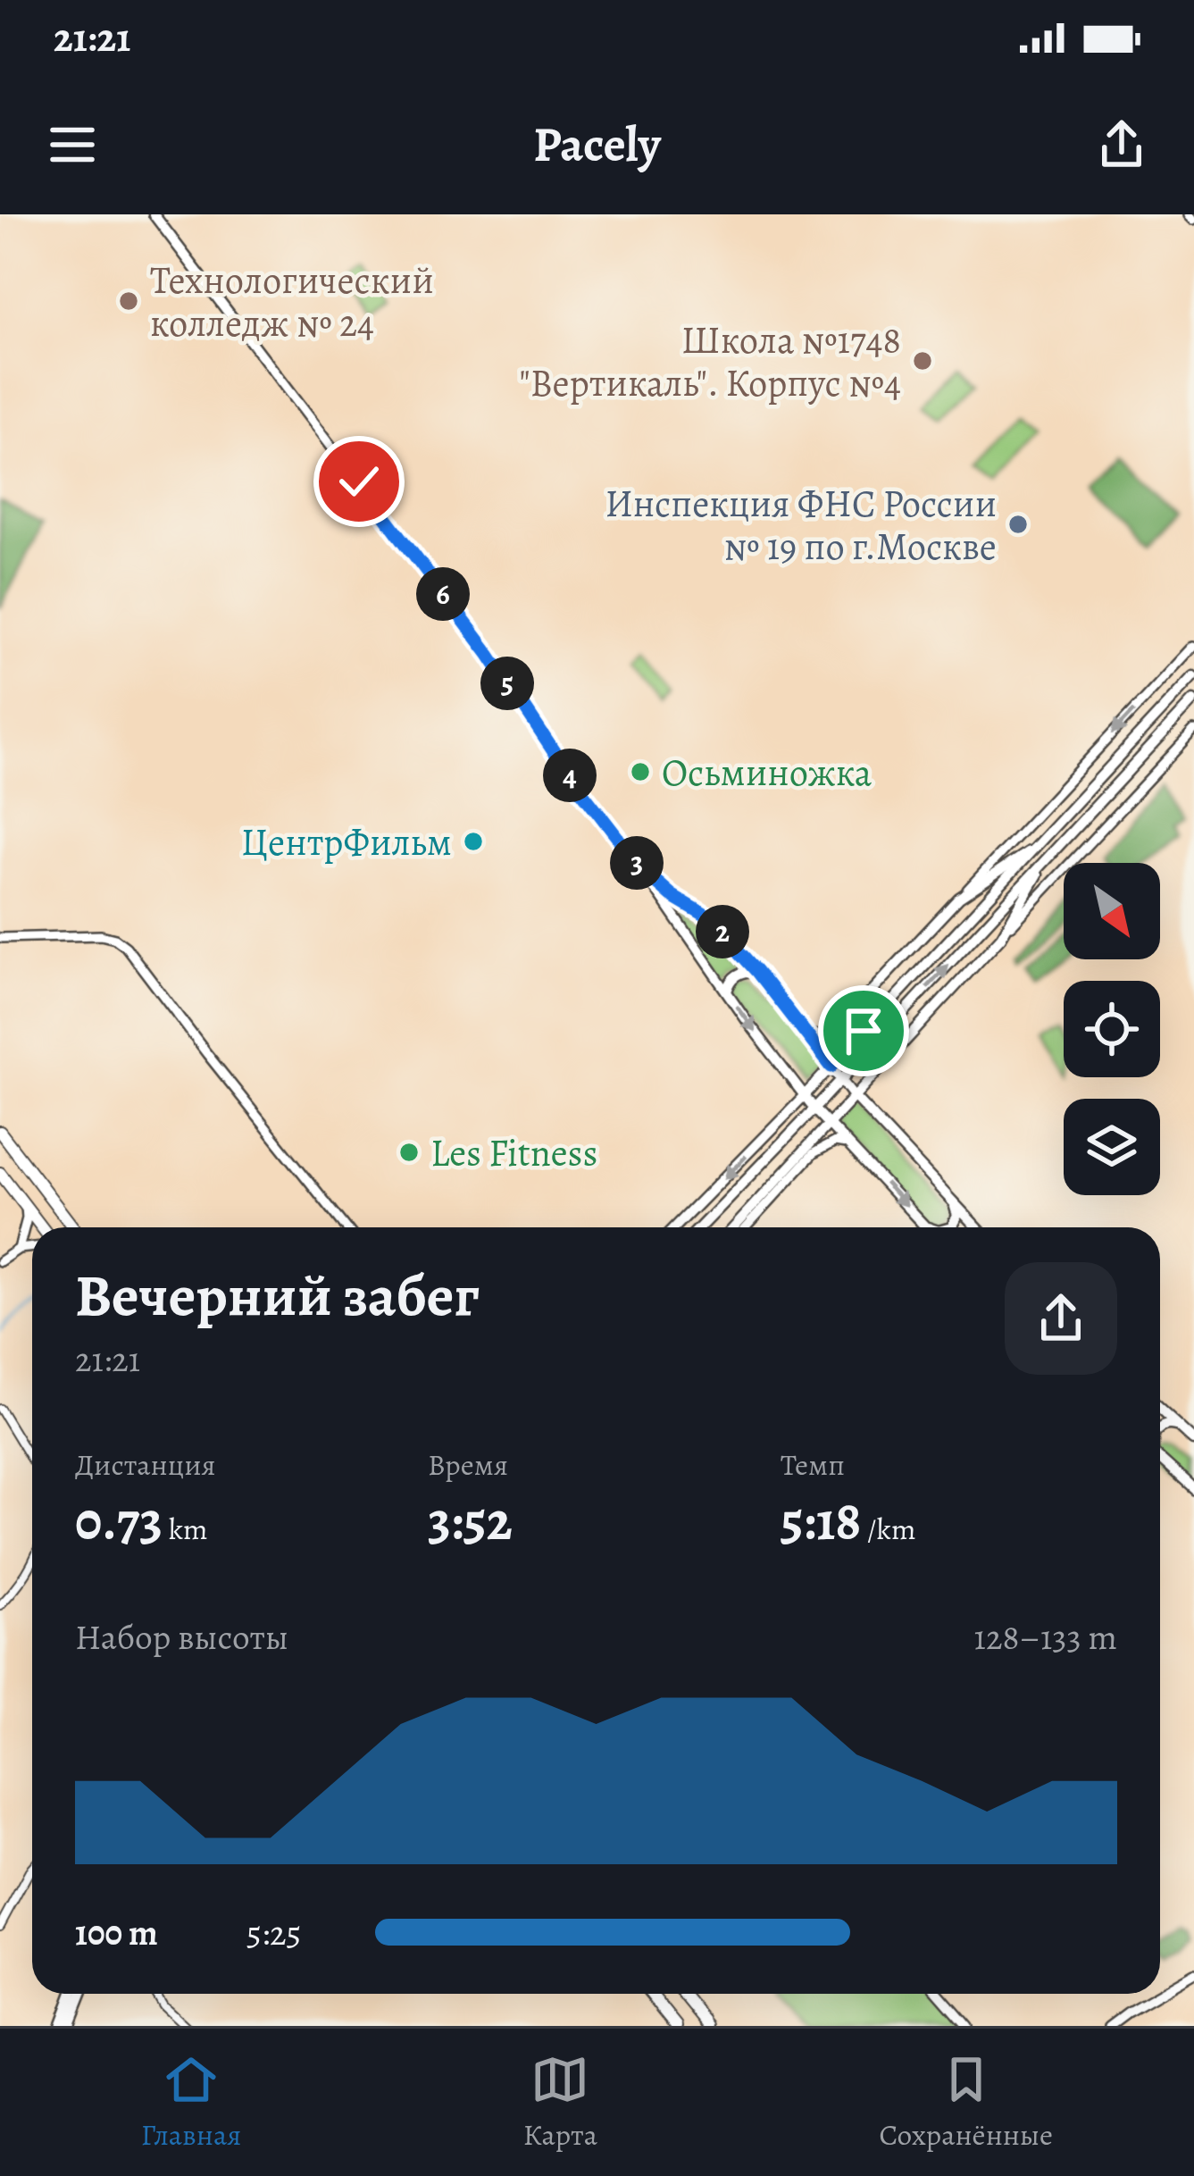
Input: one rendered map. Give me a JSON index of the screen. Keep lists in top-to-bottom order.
{
  "places": [
    "Технологический колледж № 24",
    "Школа №1748 \"Вертикаль\". Корпус №4",
    "Инспекция ФНС России № 19 по г.Москве",
    "Осьминожка",
    "ЦентрФильм",
    "Les Fitness"
  ],
  "north": "bottom right",
  "page": {
    "status": "21:21",
    "header": "Pacely",
    "pins": [
      "6",
      "5",
      "4",
      "3",
      "2"
    ],
    "heading": ["Вечерний забег", "21:21"],
    "stats": [
      ["Дистанция", "0.73 km"],
      ["Время", "3:52"],
      ["Темп", "5:18 /km"]
    ],
    "chart": ["Набор высоты", "128–133 m"],
    "list": [
      {
        "name": "100 m",
        "note": "5:25"
      }
    ],
    "tabs": ["Главная", "Карта", "Сохранённые"]
  }
}
